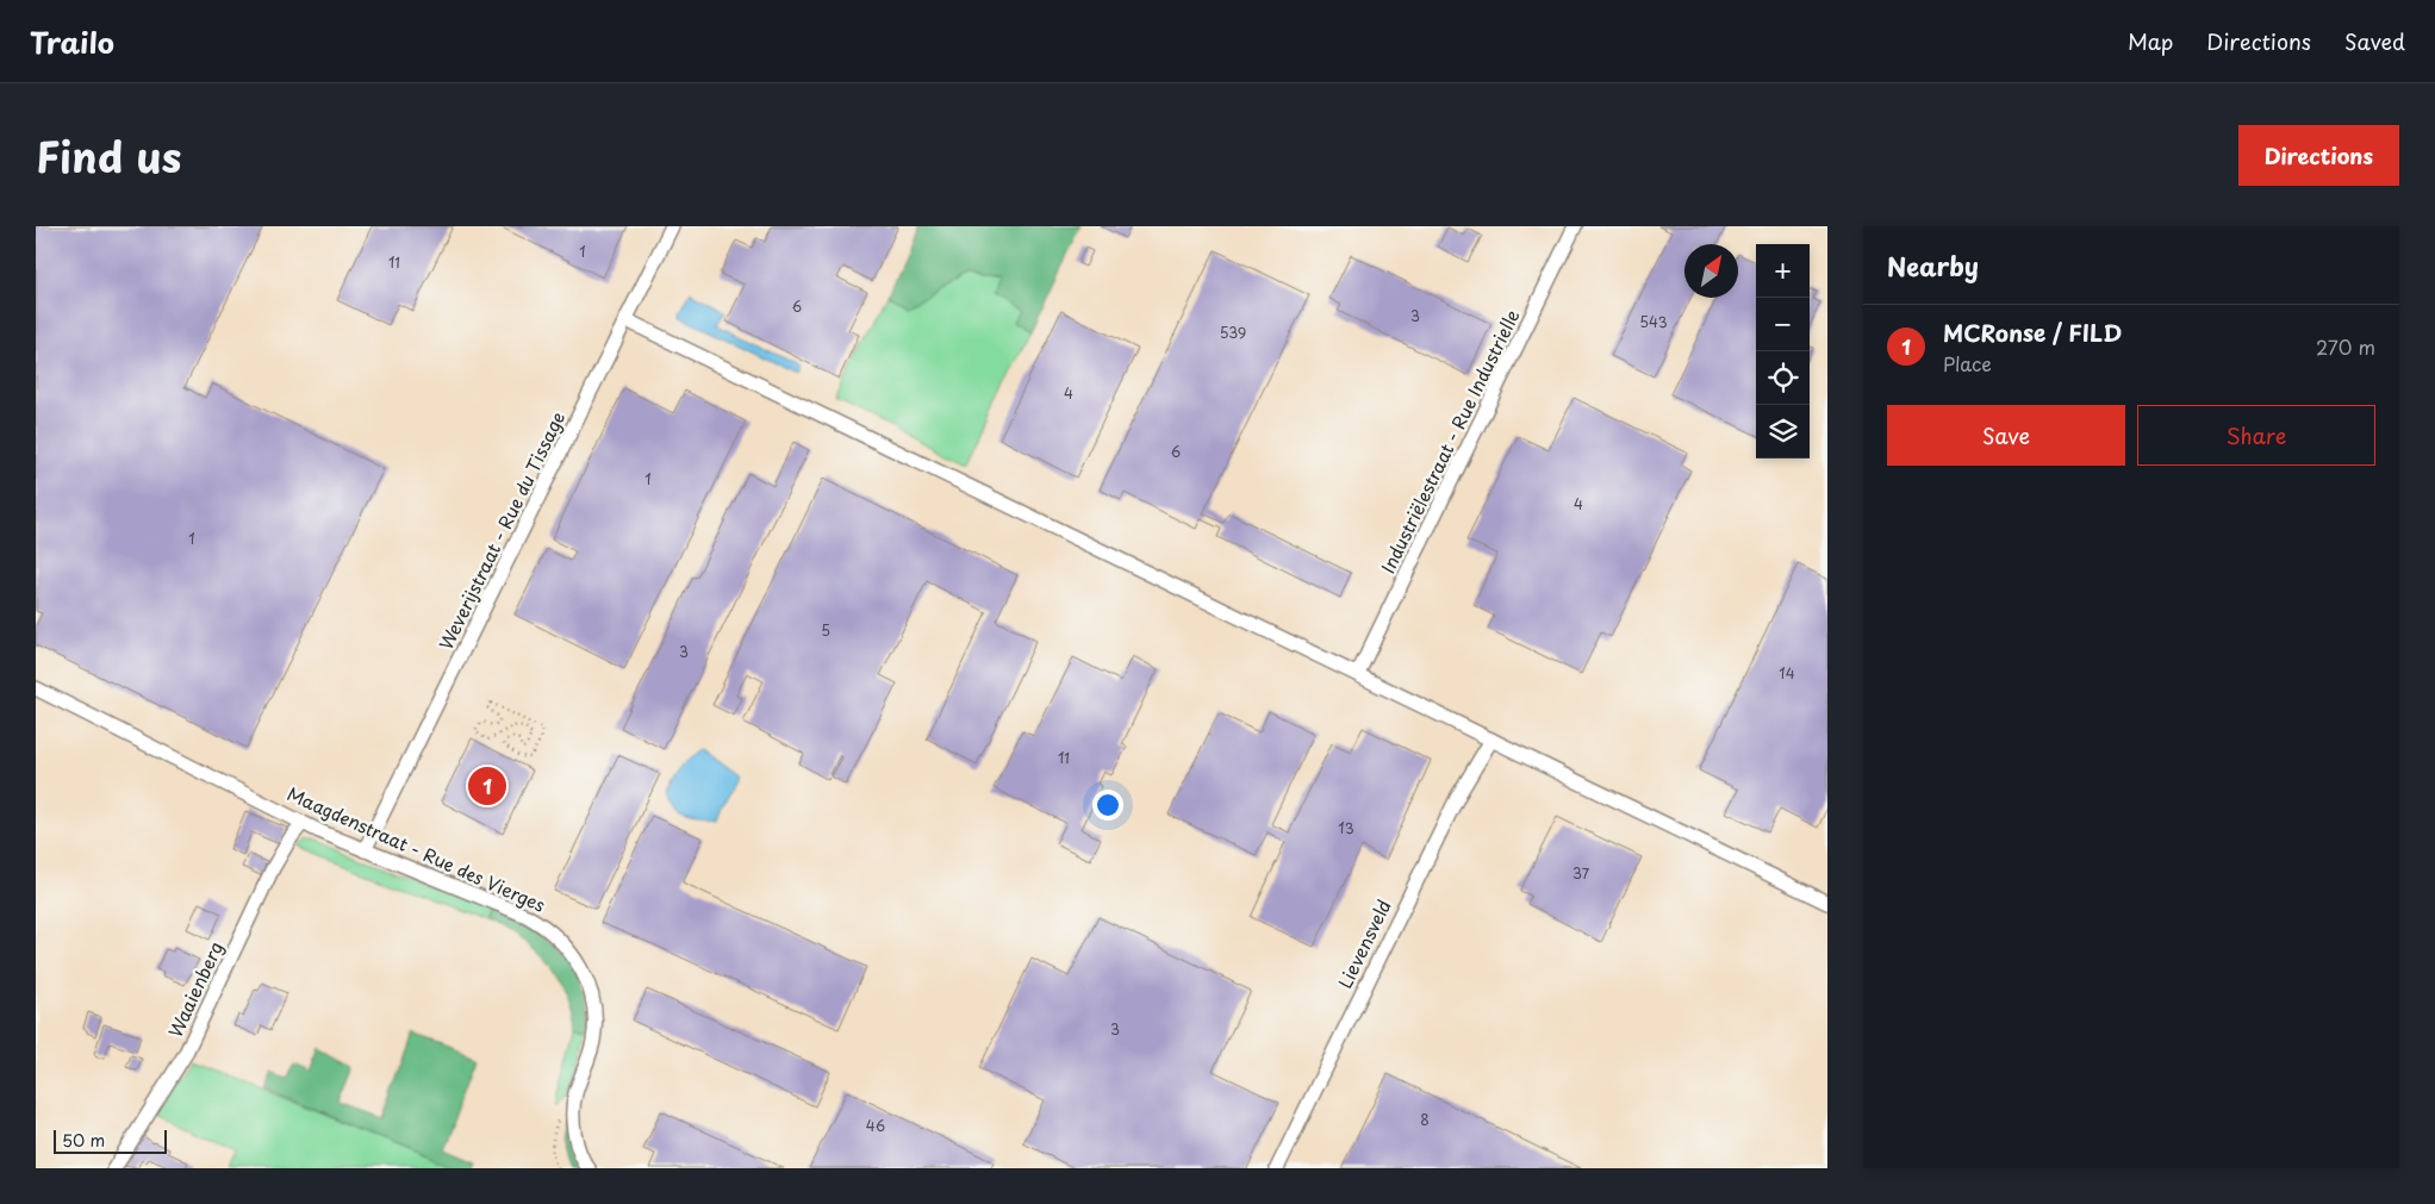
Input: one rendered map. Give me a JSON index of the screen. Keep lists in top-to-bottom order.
{
  "streets": {
    "street": [
      "Industriëlestraat - Rue Industrielle",
      "Weverijstraat - Rue du Tissage",
      "Maagdenstraat - Rue des Vierges",
      "Lievensveld",
      "Waaienberg"
    ]
  },
  "crossings": [
    ["Weverijstraat - Rue du Tissage", "Maagdenstraat - Rue des Vierges"],
    ["Maagdenstraat - Rue des Vierges", "Waaienberg"]
  ],
  "house_numbers": [
    "1",
    "11",
    "6",
    "3",
    "543",
    "539",
    "4",
    "6",
    "1",
    "4",
    "1",
    "5",
    "3",
    "14",
    "11",
    "13",
    "37",
    "3",
    "8",
    "46"
  ],
  "scale_bar": "50 m",
  "north": "top right",
  "page": {
    "header": "Trailo",
    "nav": ["Map", "Directions", "Saved"],
    "title": "Find us",
    "buttons": [
      "Directions",
      ["Save", "Share"]
    ],
    "heading": "Nearby",
    "map_buttons": ["+", "−"],
    "list": [
      {
        "mark": "1",
        "name": "MCRonse / FILD",
        "note": "Place",
        "value": "270 m"
      }
    ],
    "pins": "1",
    "scale": "50 m"
  }
}
